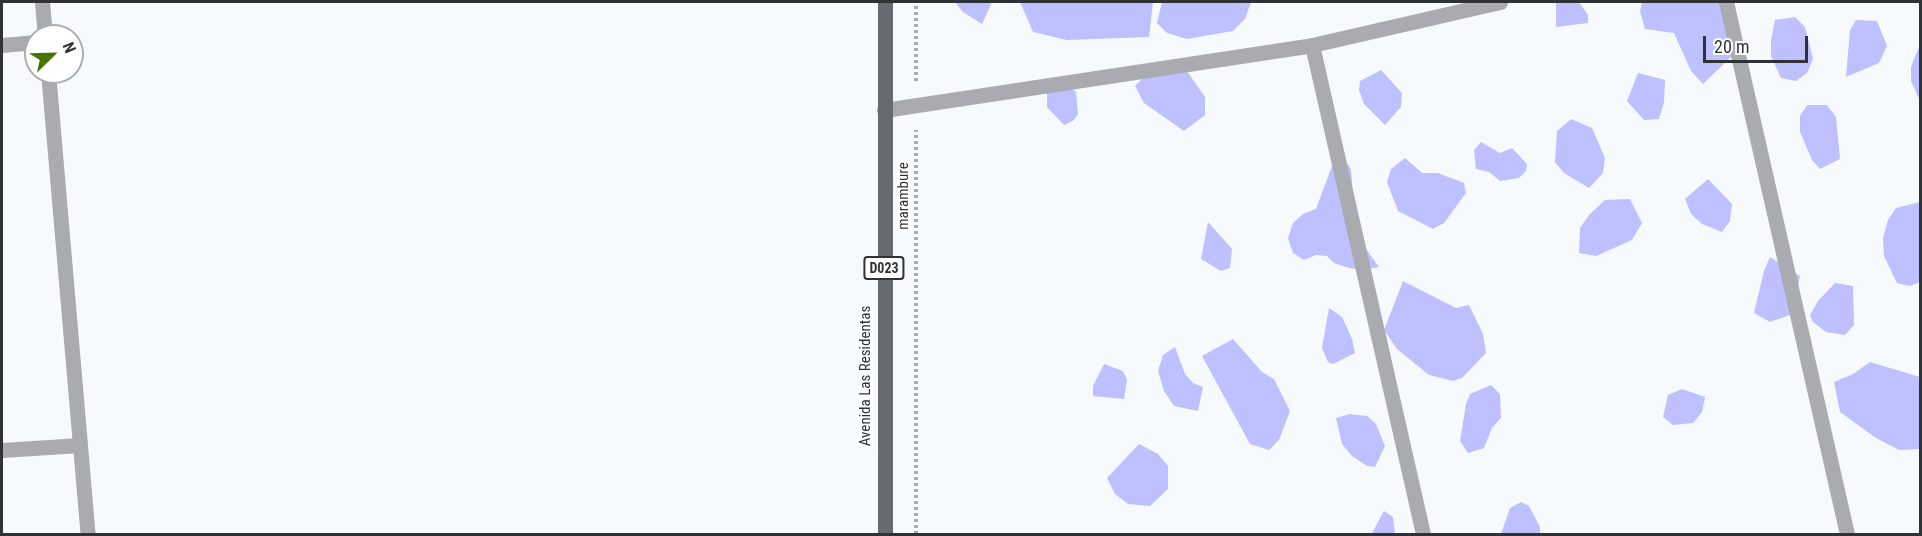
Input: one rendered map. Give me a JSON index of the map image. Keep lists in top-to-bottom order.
{
  "streets": {
    "main road": ["D023", "Avenida Las Residentas"],
    "path": ["marambure"]
  },
  "scale_bar": "20 m",
  "north": "top right"
}
